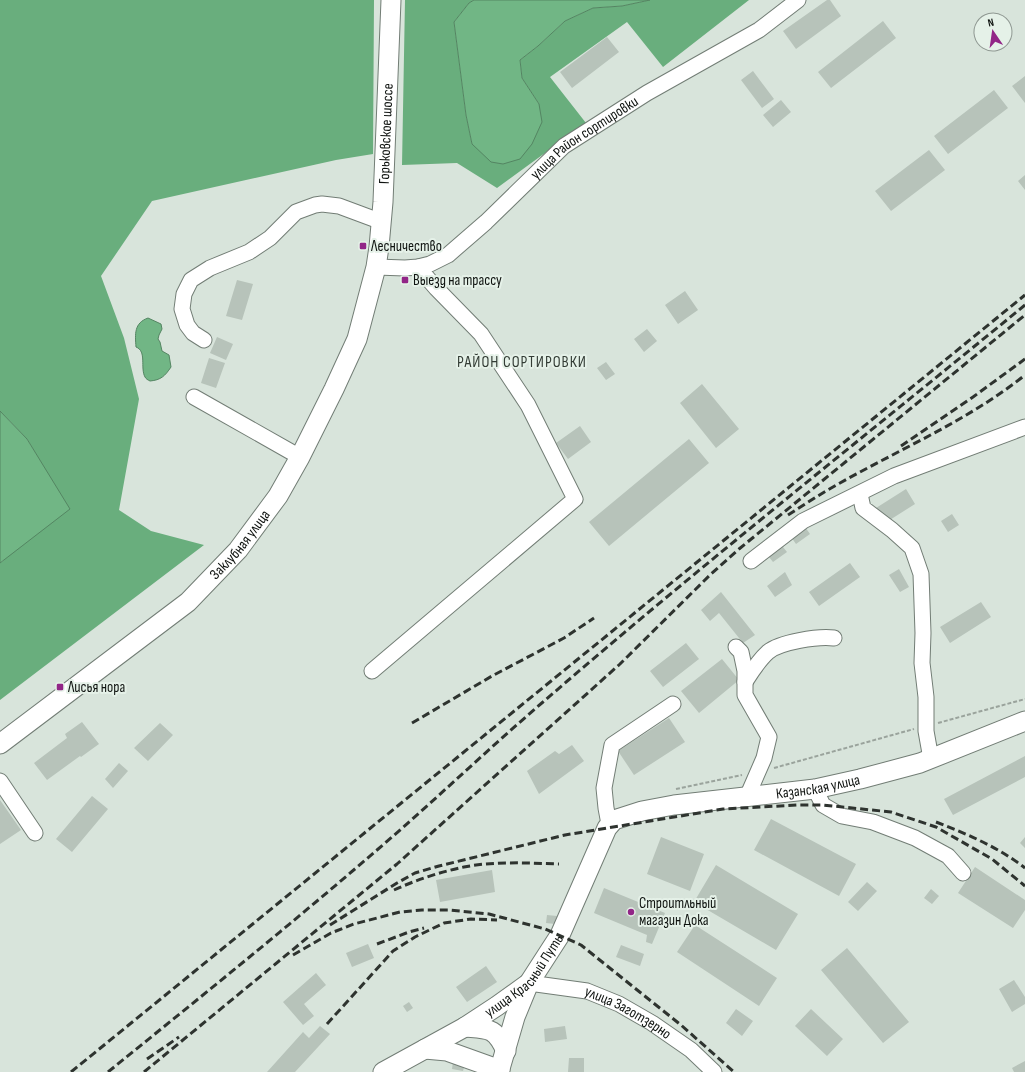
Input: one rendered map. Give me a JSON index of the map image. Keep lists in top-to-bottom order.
{
  "streets": {
    "main road": [
      "Горьковское шоссе",
      "Заклубная улица",
      "Казанская улица",
      "улица Красный Путь"
    ],
    "street": ["улица Район сортировки", "улица Заготзерно"]
  },
  "crossings": [
    ["Горьковское шоссе", "улица Район сортировки"],
    ["Горьковское шоссе", "Заклубная улица"],
    ["улица Район сортировки", "Заклубная улица"],
    ["Казанская улица", "улица Красный Путь"],
    ["улица Красный Путь", "улица Заготзерно"]
  ],
  "districts": ["РАЙОН СОРТИРОВКИ"],
  "places": {
    "transit": ["Лесничество", "Выезд на трассу", "Лисья нора"],
    "other": ["Строитльный магазин Дока"]
  },
  "north": "top"
}
